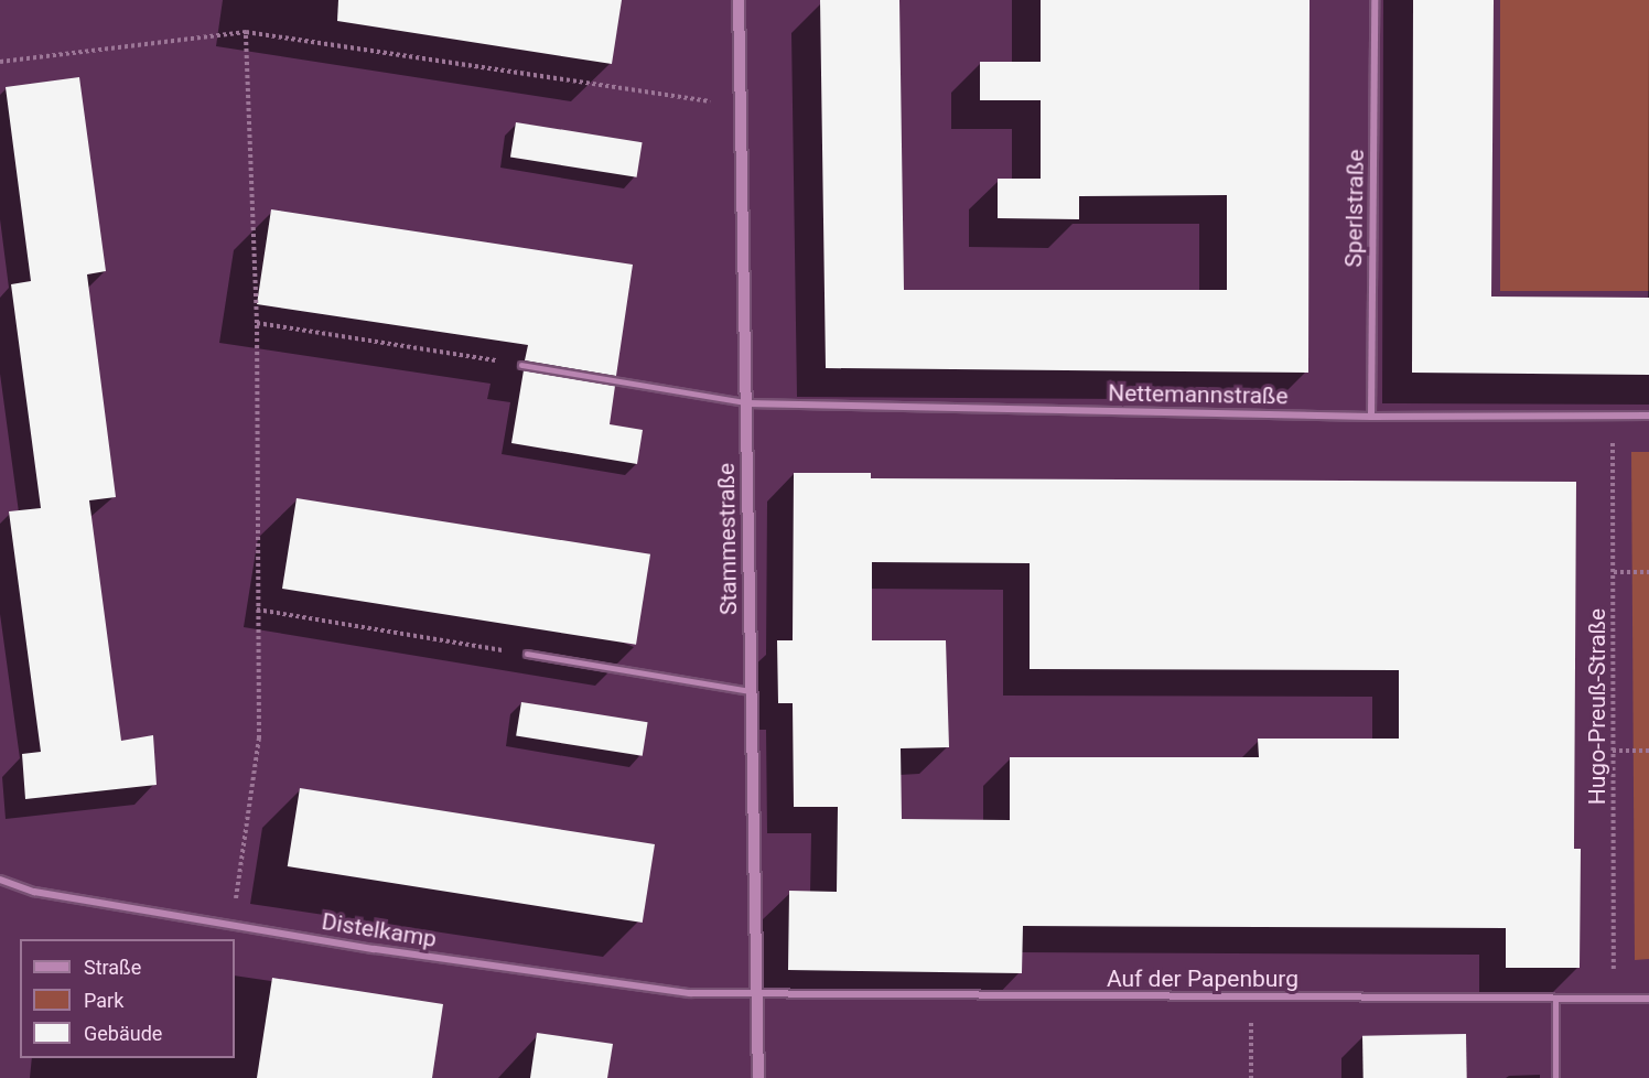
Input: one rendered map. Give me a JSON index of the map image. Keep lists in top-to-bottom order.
{
  "streets": {
    "street": [
      "Sperlstraße",
      "Nettemannstraße",
      "Stammestraße",
      "Distelkamp",
      "Auf der Papenburg"
    ],
    "path": ["Hugo-Preuß-Straße"]
  },
  "crossings": [
    ["Sperlstraße", "Nettemannstraße"],
    ["Nettemannstraße", "Stammestraße"],
    ["Nettemannstraße", "Hugo-Preuß-Straße"],
    ["Stammestraße", "Distelkamp"],
    ["Stammestraße", "Auf der Papenburg"],
    ["Hugo-Preuß-Straße", "Auf der Papenburg"],
    ["Distelkamp", "Auf der Papenburg"]
  ],
  "legend": ["Straße", "Park", "Gebäude"]
}
